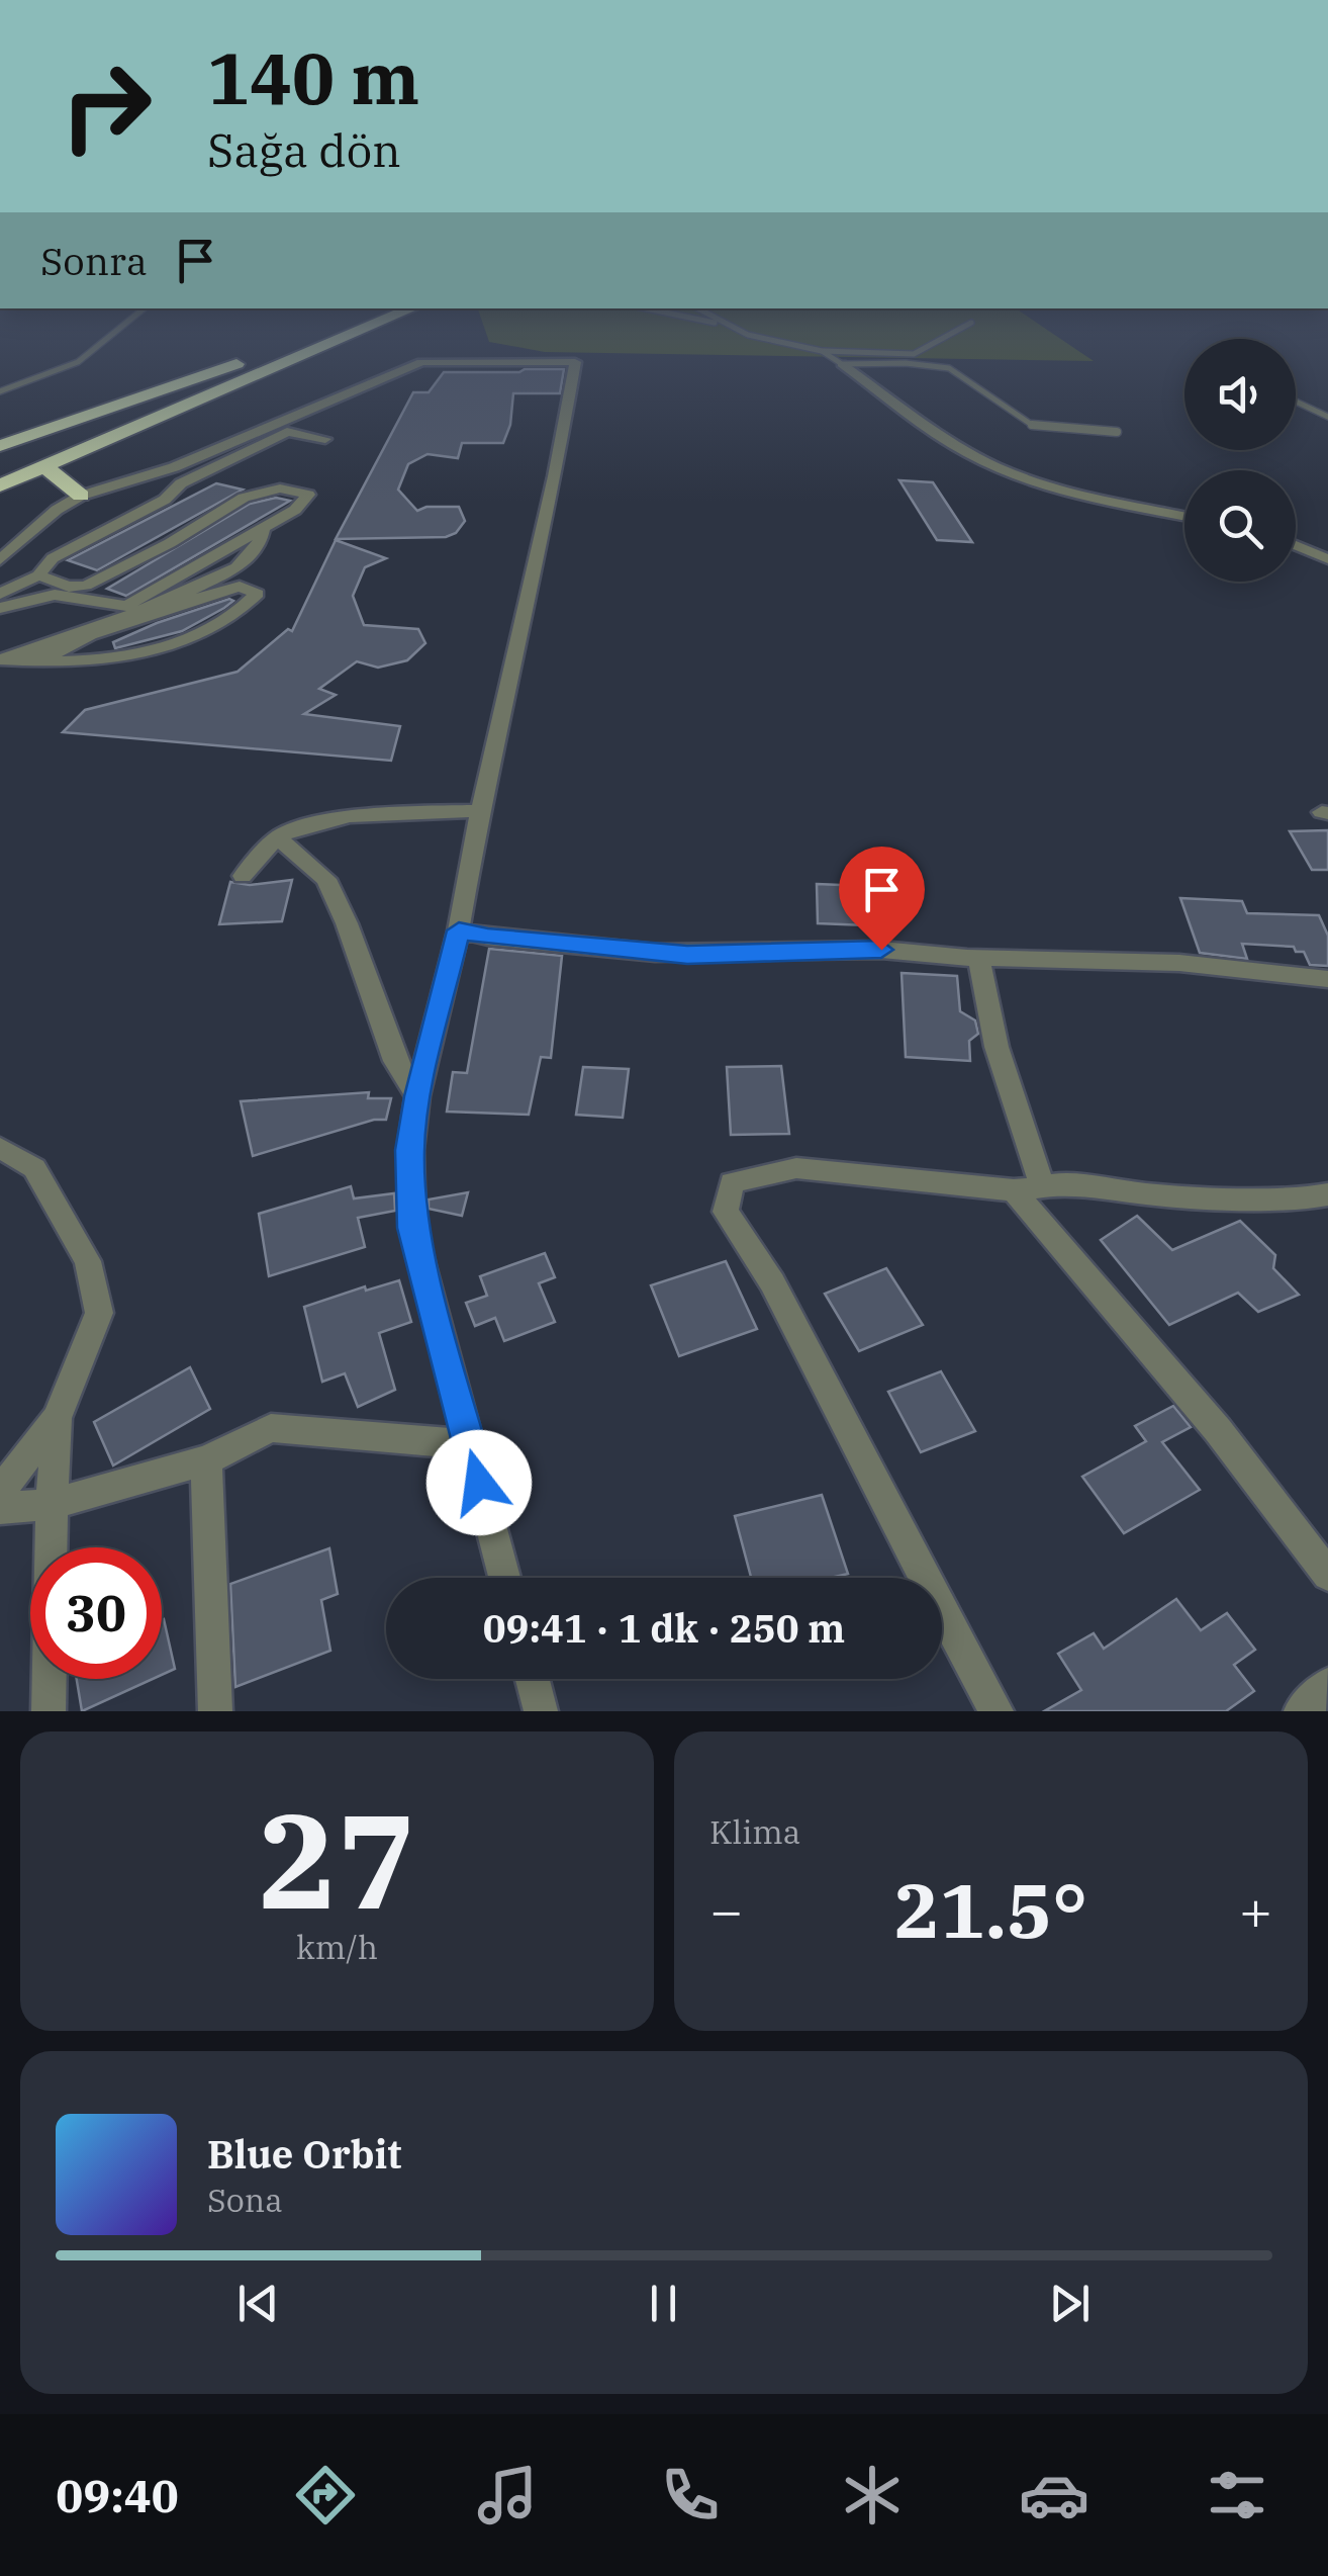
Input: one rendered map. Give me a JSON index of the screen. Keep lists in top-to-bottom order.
{
  "page": {
    "turn": ["140 m", "Sağa dön"],
    "then": "Sonra",
    "limit": "30",
    "trip": "09:41 · 1 dk · 250 m",
    "tile": [
      ["27", "km/h"],
      "Klima"
    ],
    "heat": ["−", "21.5°", "+"],
    "song": ["Blue Orbit", "Sona"],
    "tabs": "09:40"
  }
}
